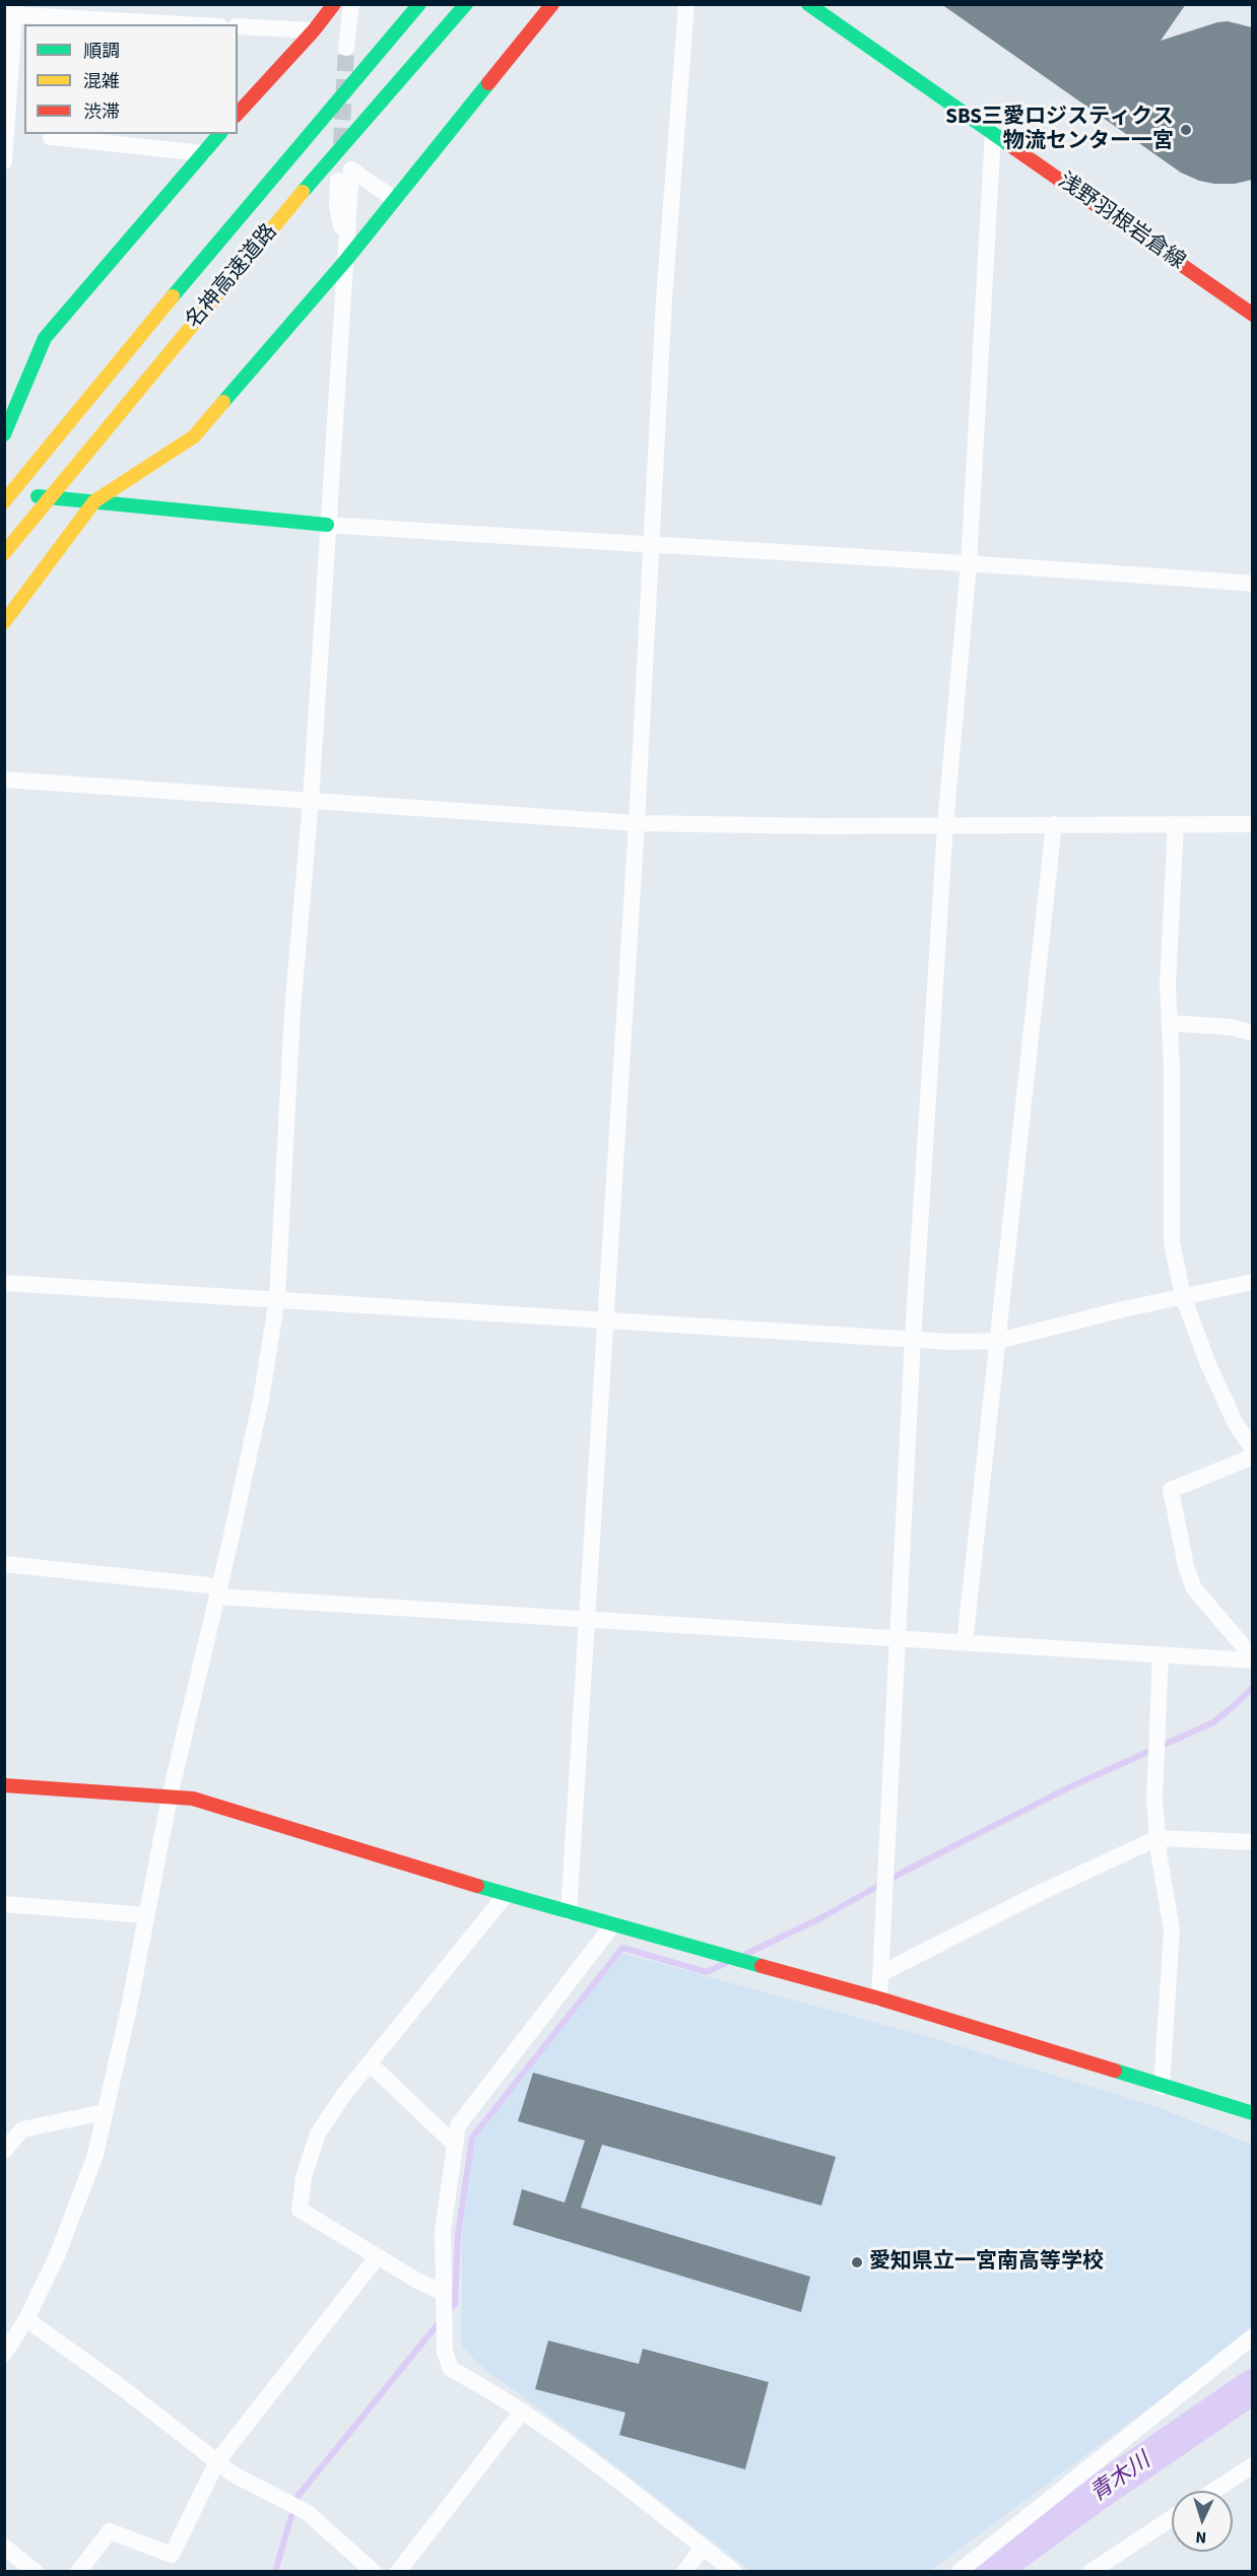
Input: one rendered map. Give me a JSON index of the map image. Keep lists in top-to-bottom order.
{
  "streets": {
    "main road": ["浅野羽根岩倉線", "名神高速道路"]
  },
  "water": ["青木川"],
  "places": ["SBS三愛ロジスティクス 物流センター一宮", "愛知県立一宮南高等学校"],
  "legend": ["順調", "混雑", "渋滞"],
  "north": "bottom"
}
